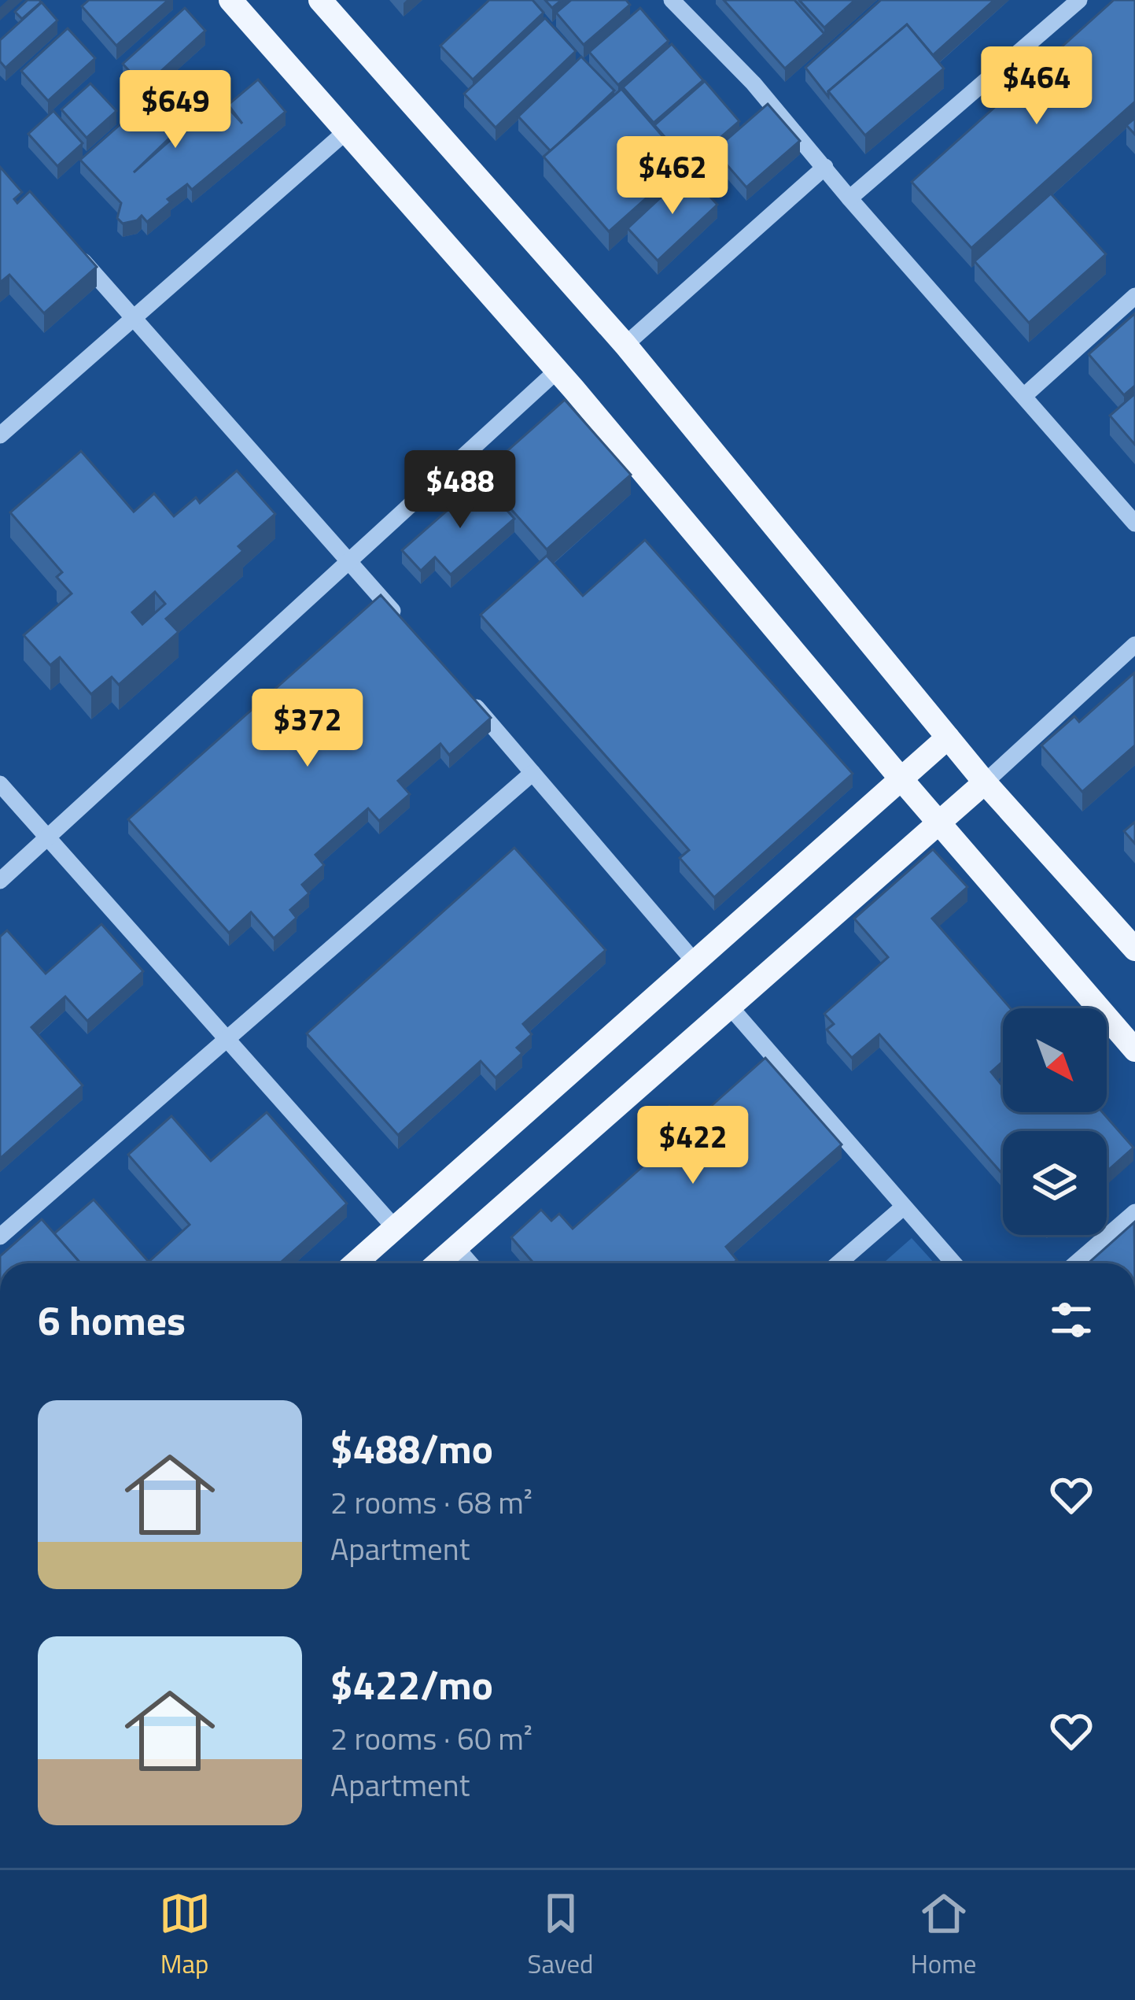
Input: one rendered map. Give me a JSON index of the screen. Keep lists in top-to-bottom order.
{
  "north": "bottom right",
  "page": {
    "price": [
      "$464",
      "$649",
      "$462",
      "$488",
      "$372",
      "$422"
    ],
    "heading": "6 homes",
    "list": [
      {
        "name": "$488/mo",
        "note": "2 rooms · 68 m² · Apartment"
      },
      {
        "name": "$422/mo",
        "note": "2 rooms · 60 m² · Apartment"
      }
    ],
    "tabs": ["Map", "Saved", "Home"]
  }
}
